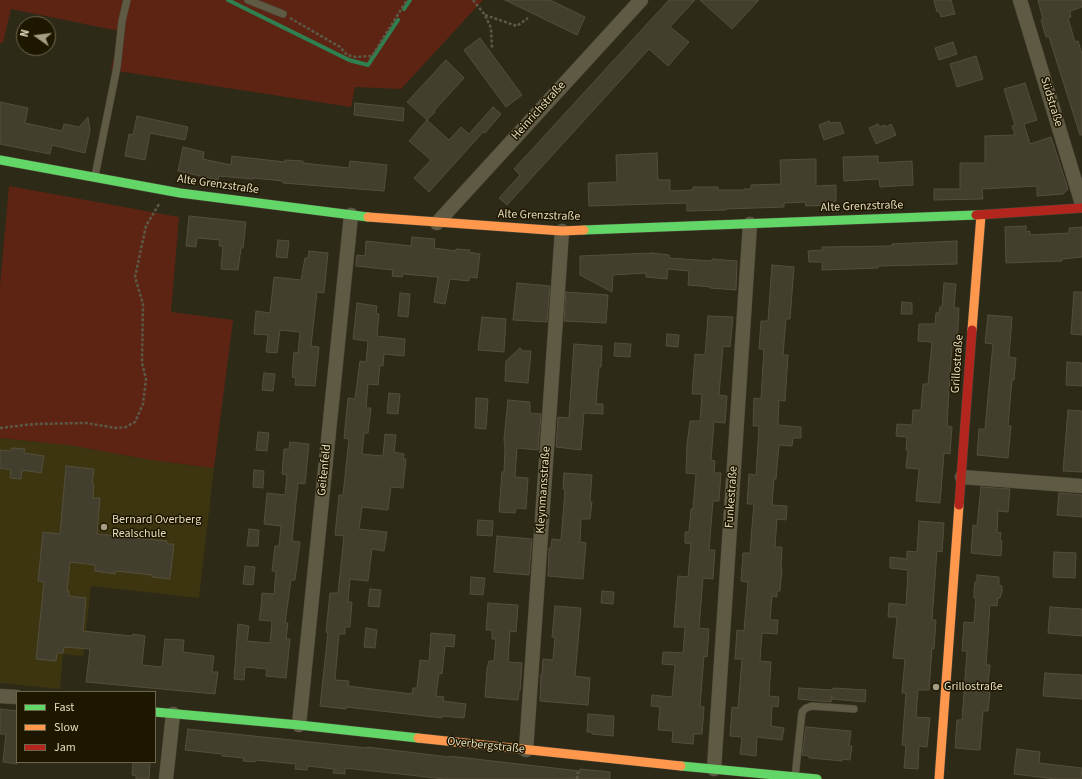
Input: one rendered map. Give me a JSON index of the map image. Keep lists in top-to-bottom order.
{
  "streets": {
    "street": [
      "Südstraße",
      "Heinrichstraße",
      "Alte Grenzstraße",
      "Grillostraße",
      "Geitenfeld",
      "Kleynmansstraße",
      "Funkestraße",
      "Overbergstraße"
    ]
  },
  "crossings": [
    ["Heinrichstraße", "Alte Grenzstraße"],
    ["Alte Grenzstraße", "Grillostraße"],
    ["Alte Grenzstraße", "Geitenfeld"],
    ["Alte Grenzstraße", "Kleynmansstraße"],
    ["Alte Grenzstraße", "Funkestraße"],
    ["Geitenfeld", "Overbergstraße"],
    ["Kleynmansstraße", "Overbergstraße"],
    ["Funkestraße", "Overbergstraße"]
  ],
  "places": ["Bernard Overberg Realschule", "Grillostraße"],
  "legend": ["Fast", "Slow", "Jam"],
  "north": "left"
}
